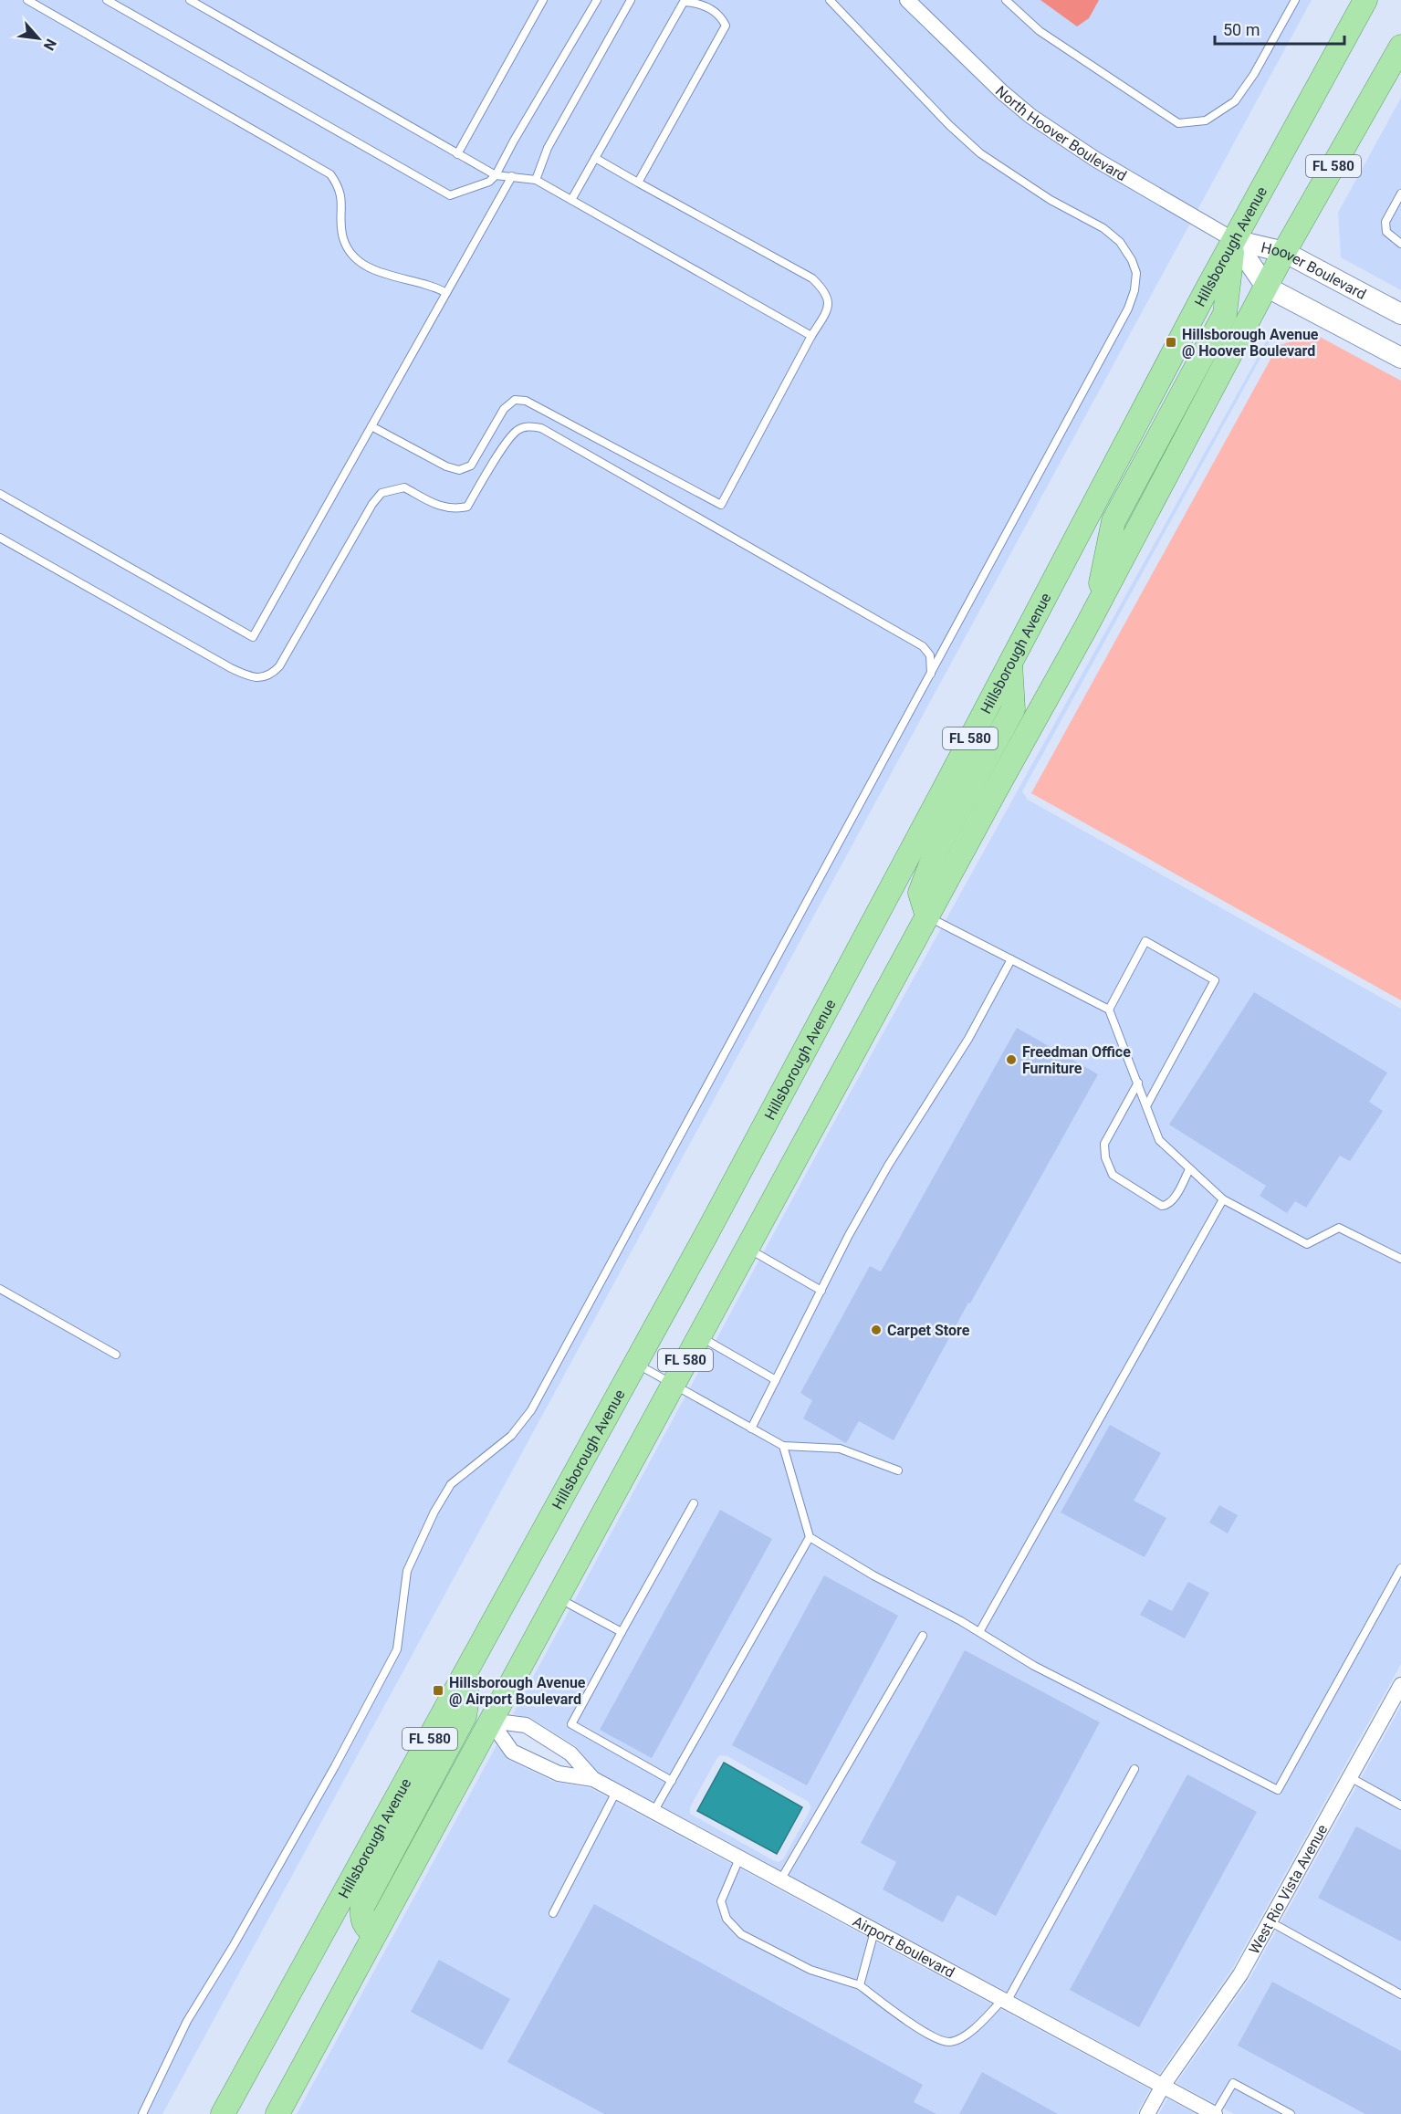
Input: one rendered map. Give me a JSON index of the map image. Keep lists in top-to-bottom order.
{
  "streets": {
    "main road": ["FL 580", "Hillsborough Avenue", "Hoover Boulevard"],
    "street": ["North Hoover Boulevard", "West Rio Vista Avenue", "Airport Boulevard"]
  },
  "crossings": [
    ["North Hoover Boulevard", "Hillsborough Avenue"],
    ["North Hoover Boulevard", "Hoover Boulevard"],
    ["FL 580", "Hoover Boulevard"],
    ["FL 580", "Airport Boulevard"],
    ["Hillsborough Avenue", "Hoover Boulevard"],
    ["West Rio Vista Avenue", "Airport Boulevard"]
  ],
  "places": {
    "transit": ["Hillsborough Avenue @ Hoover Boulevard", "Hillsborough Avenue @ Airport Boulevard"],
    "other": ["Freedman Office Furniture", "Carpet Store"]
  },
  "scale_bar": "50 m",
  "north": "bottom right"
}
